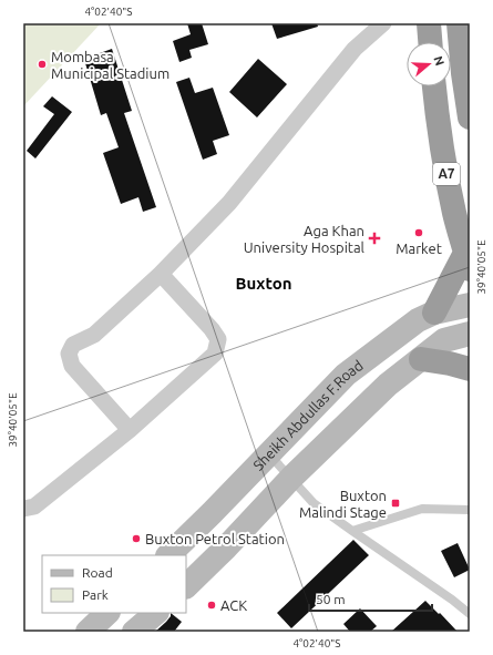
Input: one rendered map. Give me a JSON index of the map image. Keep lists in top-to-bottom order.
{
  "streets": {
    "highway": ["A7"],
    "main road": ["Sheikh Abdullas F.Road"]
  },
  "districts": ["Buxton"],
  "places": {
    "other": [
      "Mombasa Municipal Stadium",
      "Market",
      "Buxton Petrol Station",
      "ACK"
    ],
    "health": ["Aga Khan University Hospital"],
    "transit": ["Buxton Malindi Stage"]
  },
  "legend": ["Road", "Park"],
  "scale_bar": "50 m",
  "north": "right",
  "coordinates": ["4°02'40\"S", "39°40'05\"E"]
}
